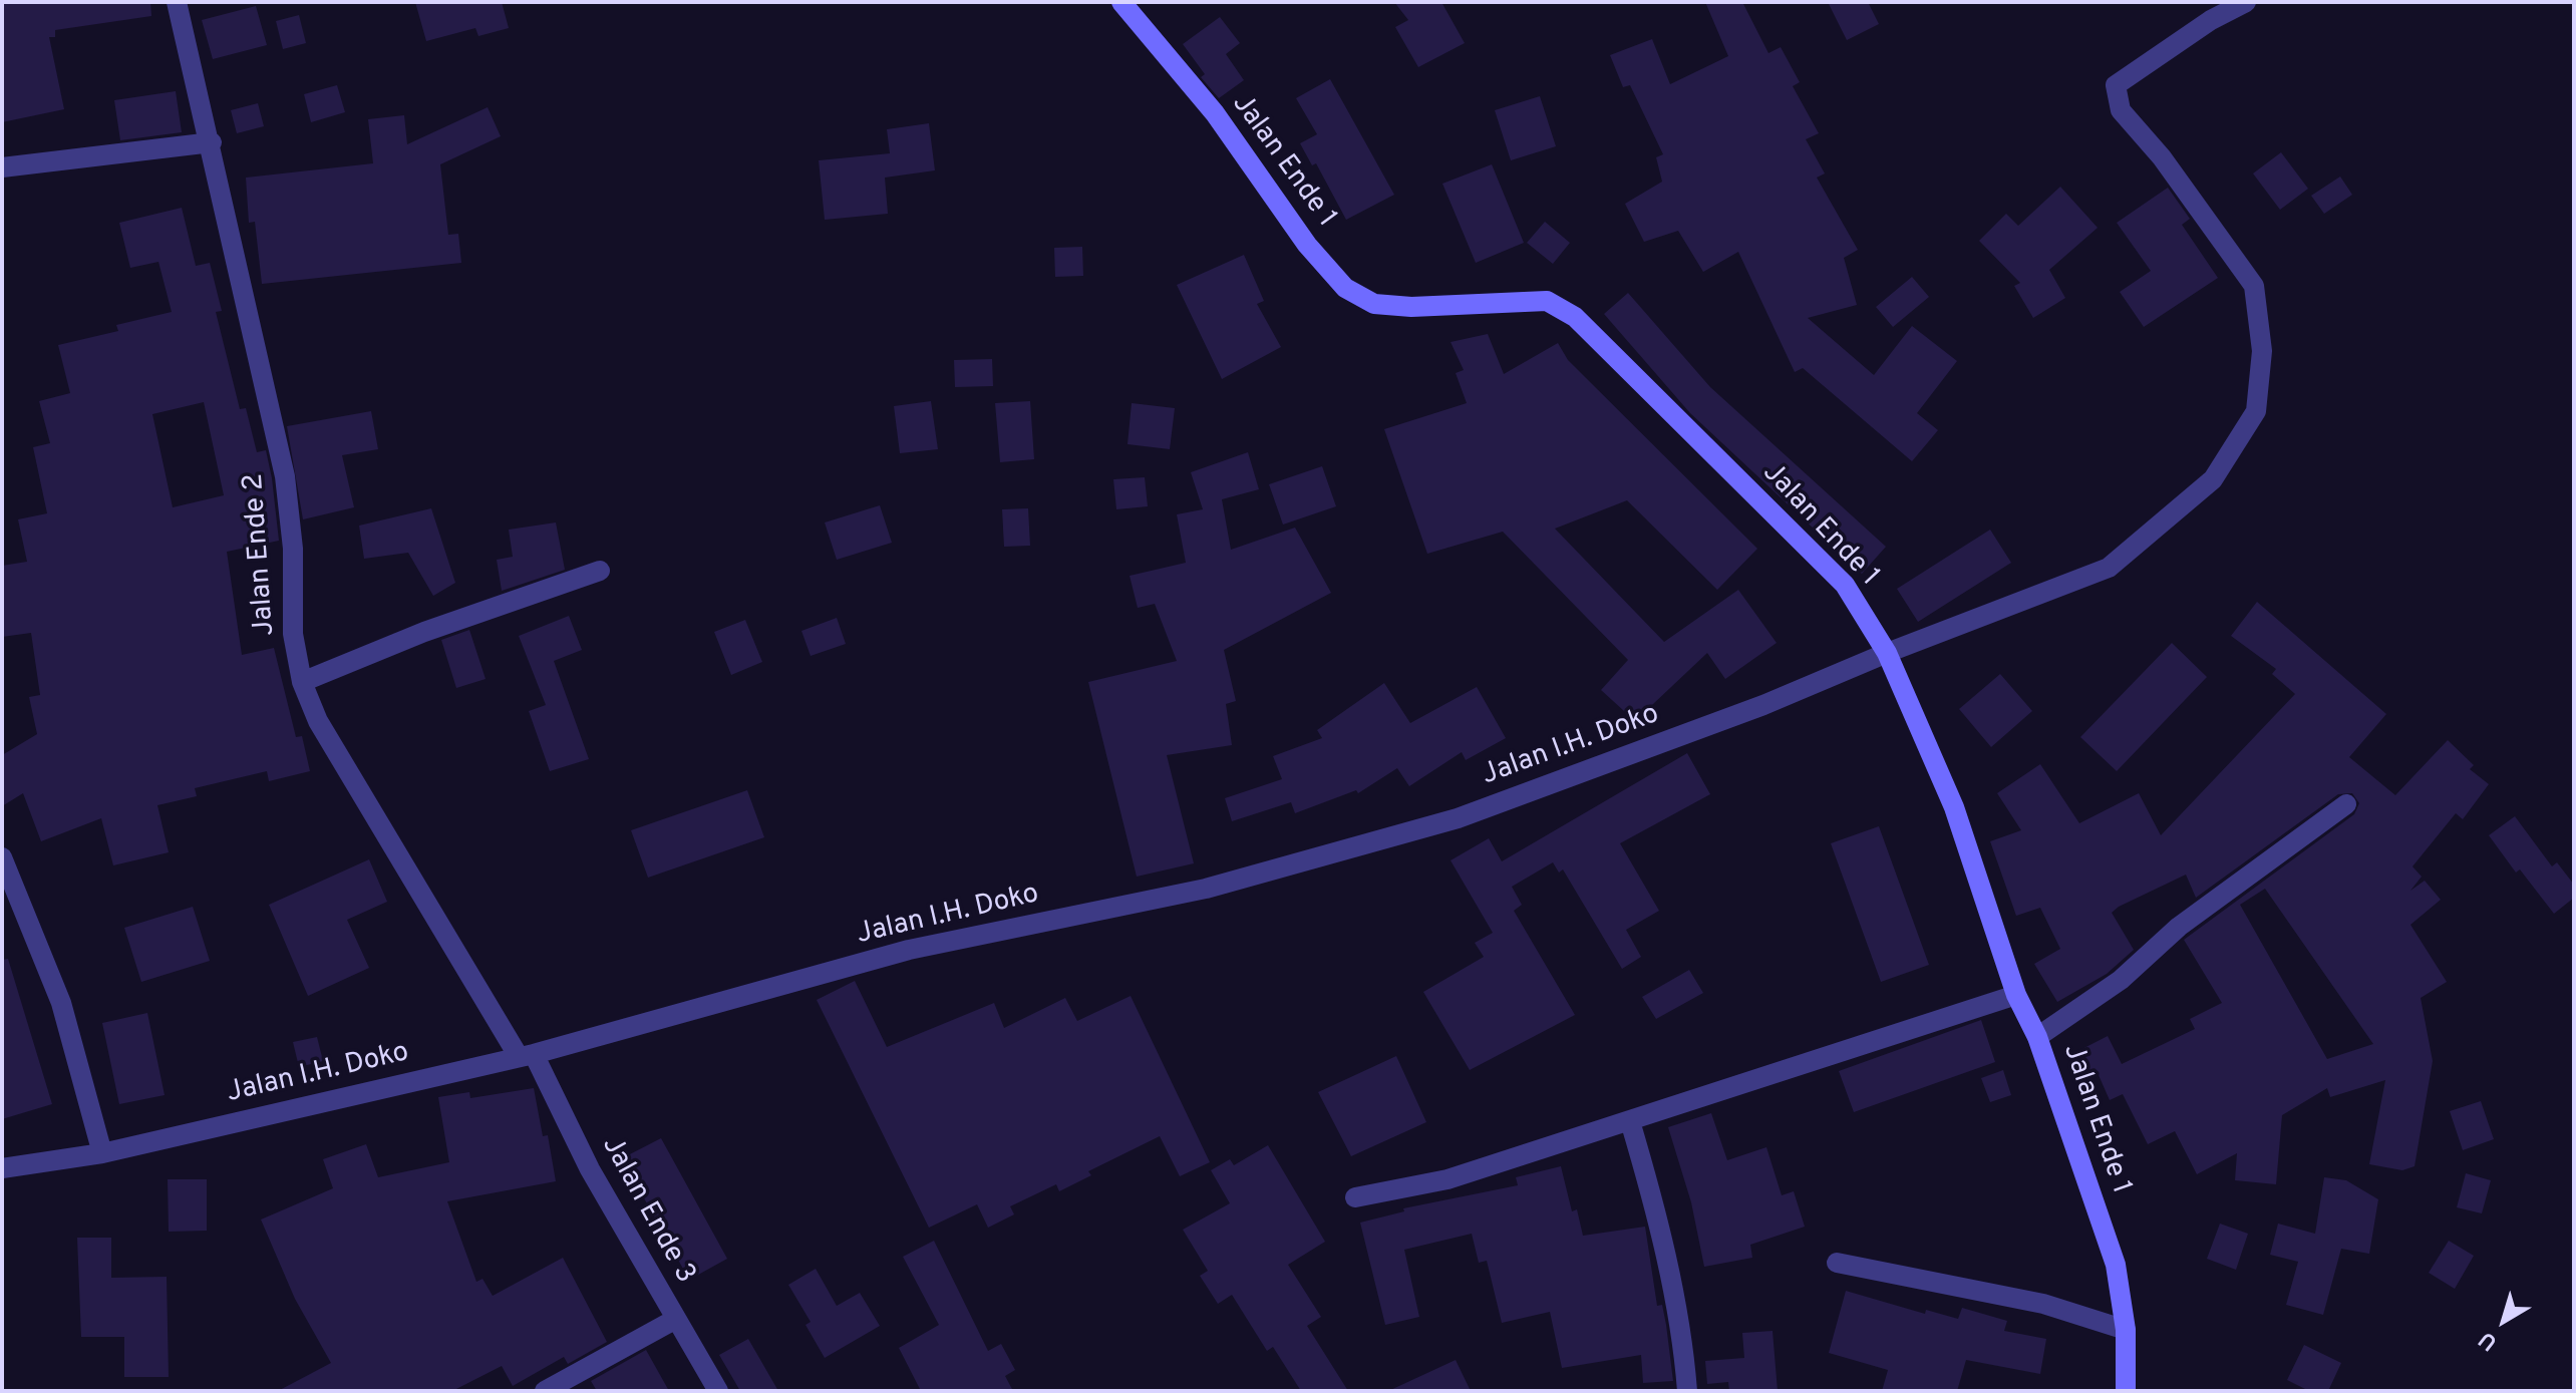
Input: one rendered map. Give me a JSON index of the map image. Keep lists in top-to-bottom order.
{
  "streets": {
    "street": [
      "Jalan Ende 1",
      "Jalan Ende 2",
      "Jalan I.H. Doko",
      "Jalan Ende 3"
    ]
  },
  "crossings": [
    ["Jalan Ende 1", "Jalan I.H. Doko"],
    ["Jalan Ende 2", "Jalan I.H. Doko"],
    ["Jalan Ende 2", "Jalan Ende 3"],
    ["Jalan I.H. Doko", "Jalan Ende 3"]
  ],
  "north": "bottom left"
}
